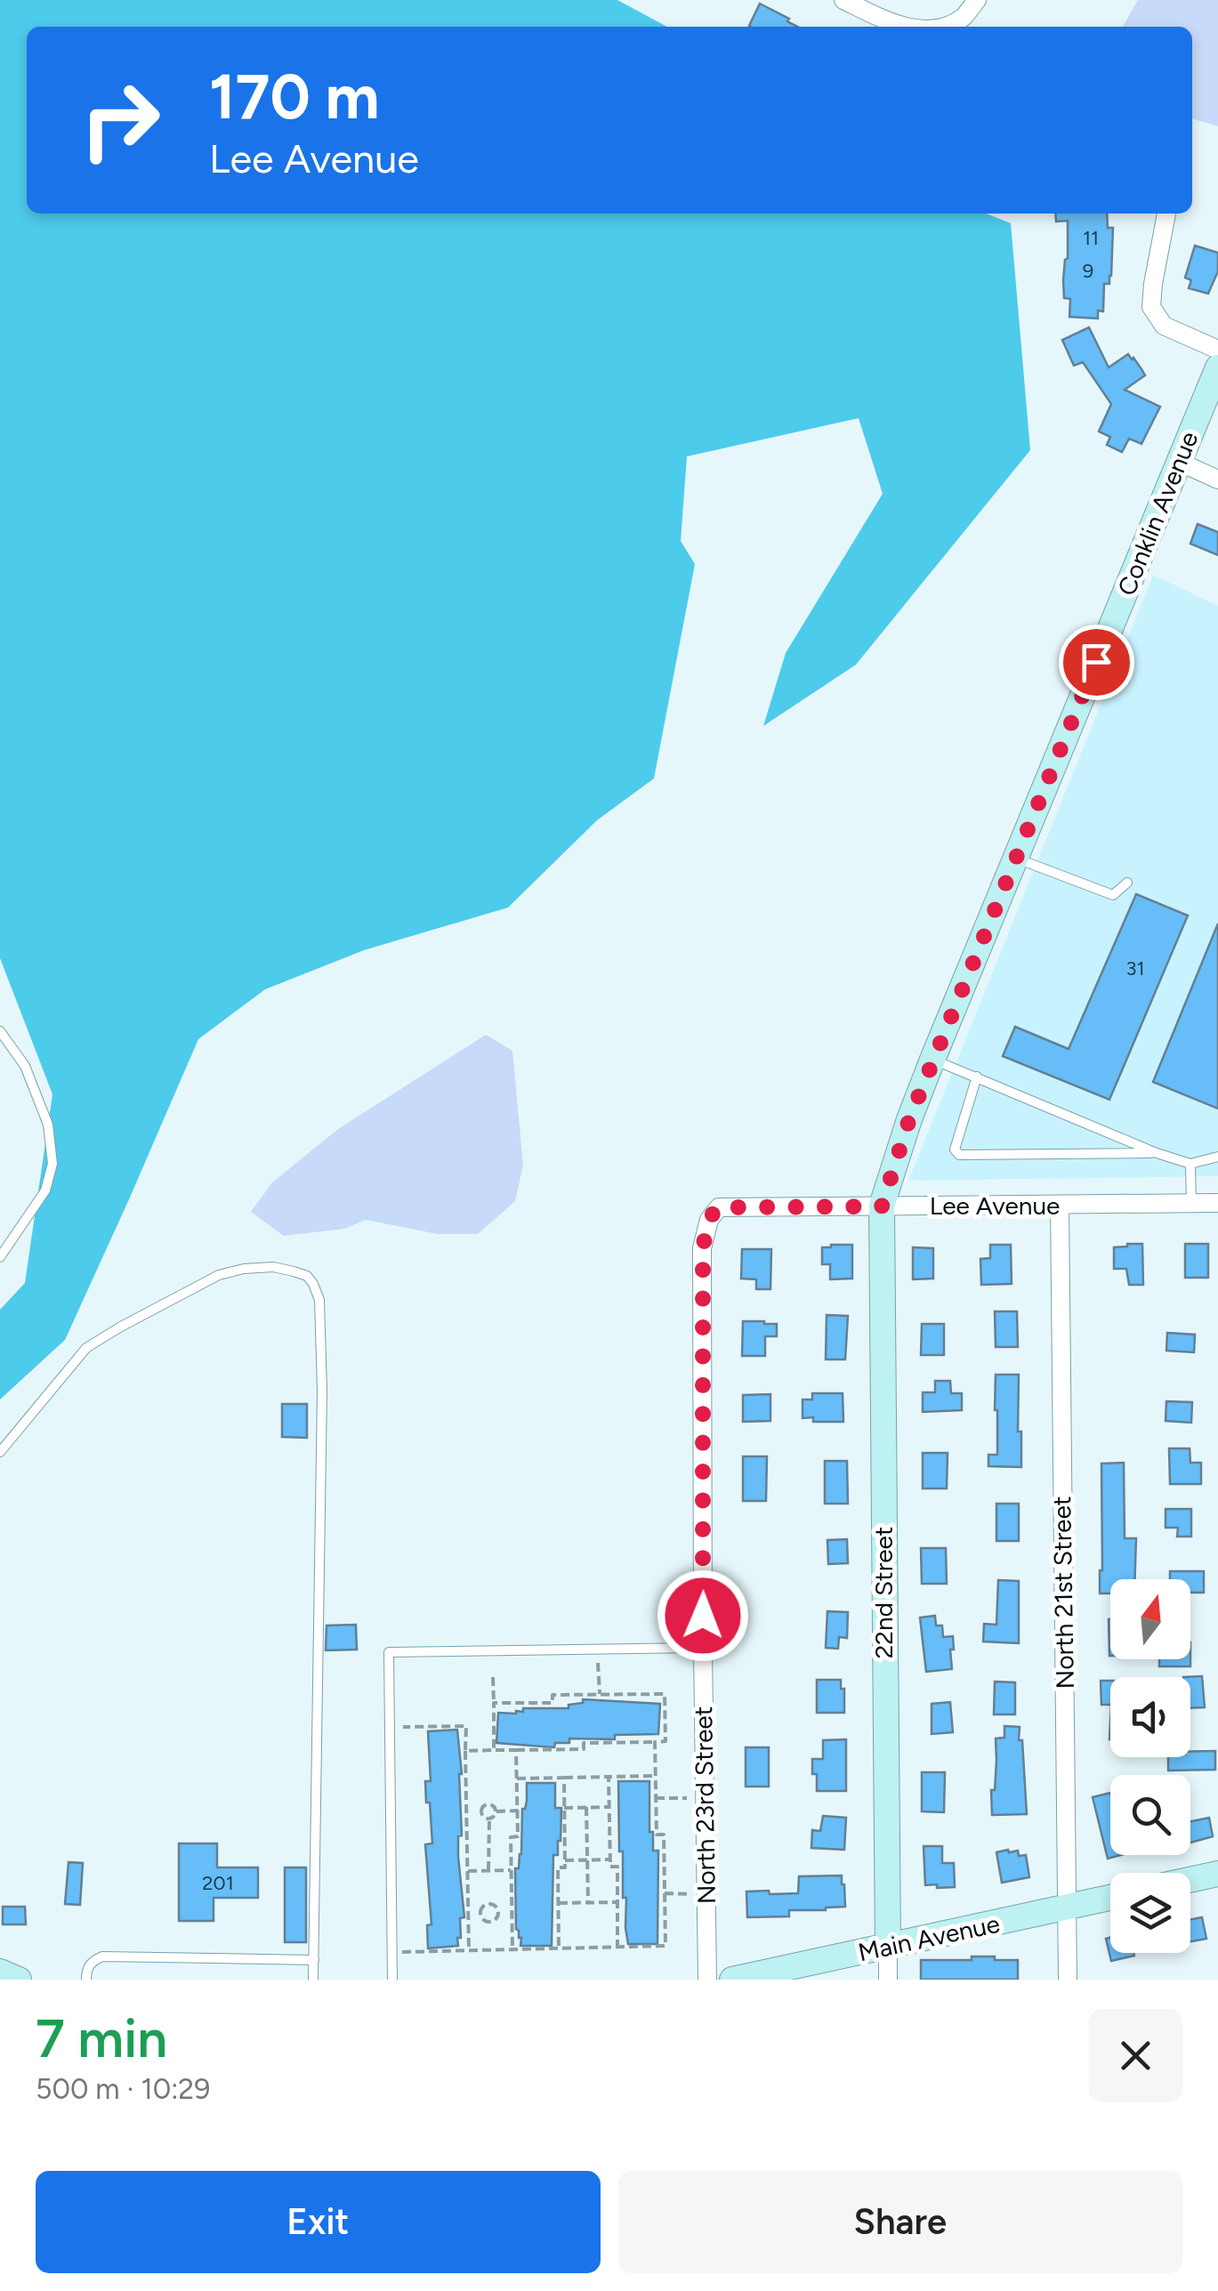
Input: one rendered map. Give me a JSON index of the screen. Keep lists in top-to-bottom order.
{
  "streets": {
    "street": [
      "Conklin Avenue",
      "Lee Avenue",
      "22nd Street",
      "North 21st Street",
      "North 23rd Street",
      "Main Avenue"
    ]
  },
  "crossings": [
    ["Conklin Avenue", "Lee Avenue"],
    ["Conklin Avenue", "22nd Street"],
    ["Lee Avenue", "22nd Street"],
    ["Lee Avenue", "North 21st Street"],
    ["Lee Avenue", "North 23rd Street"],
    ["22nd Street", "Main Avenue"],
    ["North 21st Street", "Main Avenue"]
  ],
  "house_numbers": [
    "11",
    "9",
    "31",
    "201"
  ],
  "north": "top",
  "page": {
    "turn": ["170 m", "Lee Avenue"],
    "heading": ["7 min", "500 m · 10:29"],
    "buttons": ["Exit", "Share"]
  }
}
